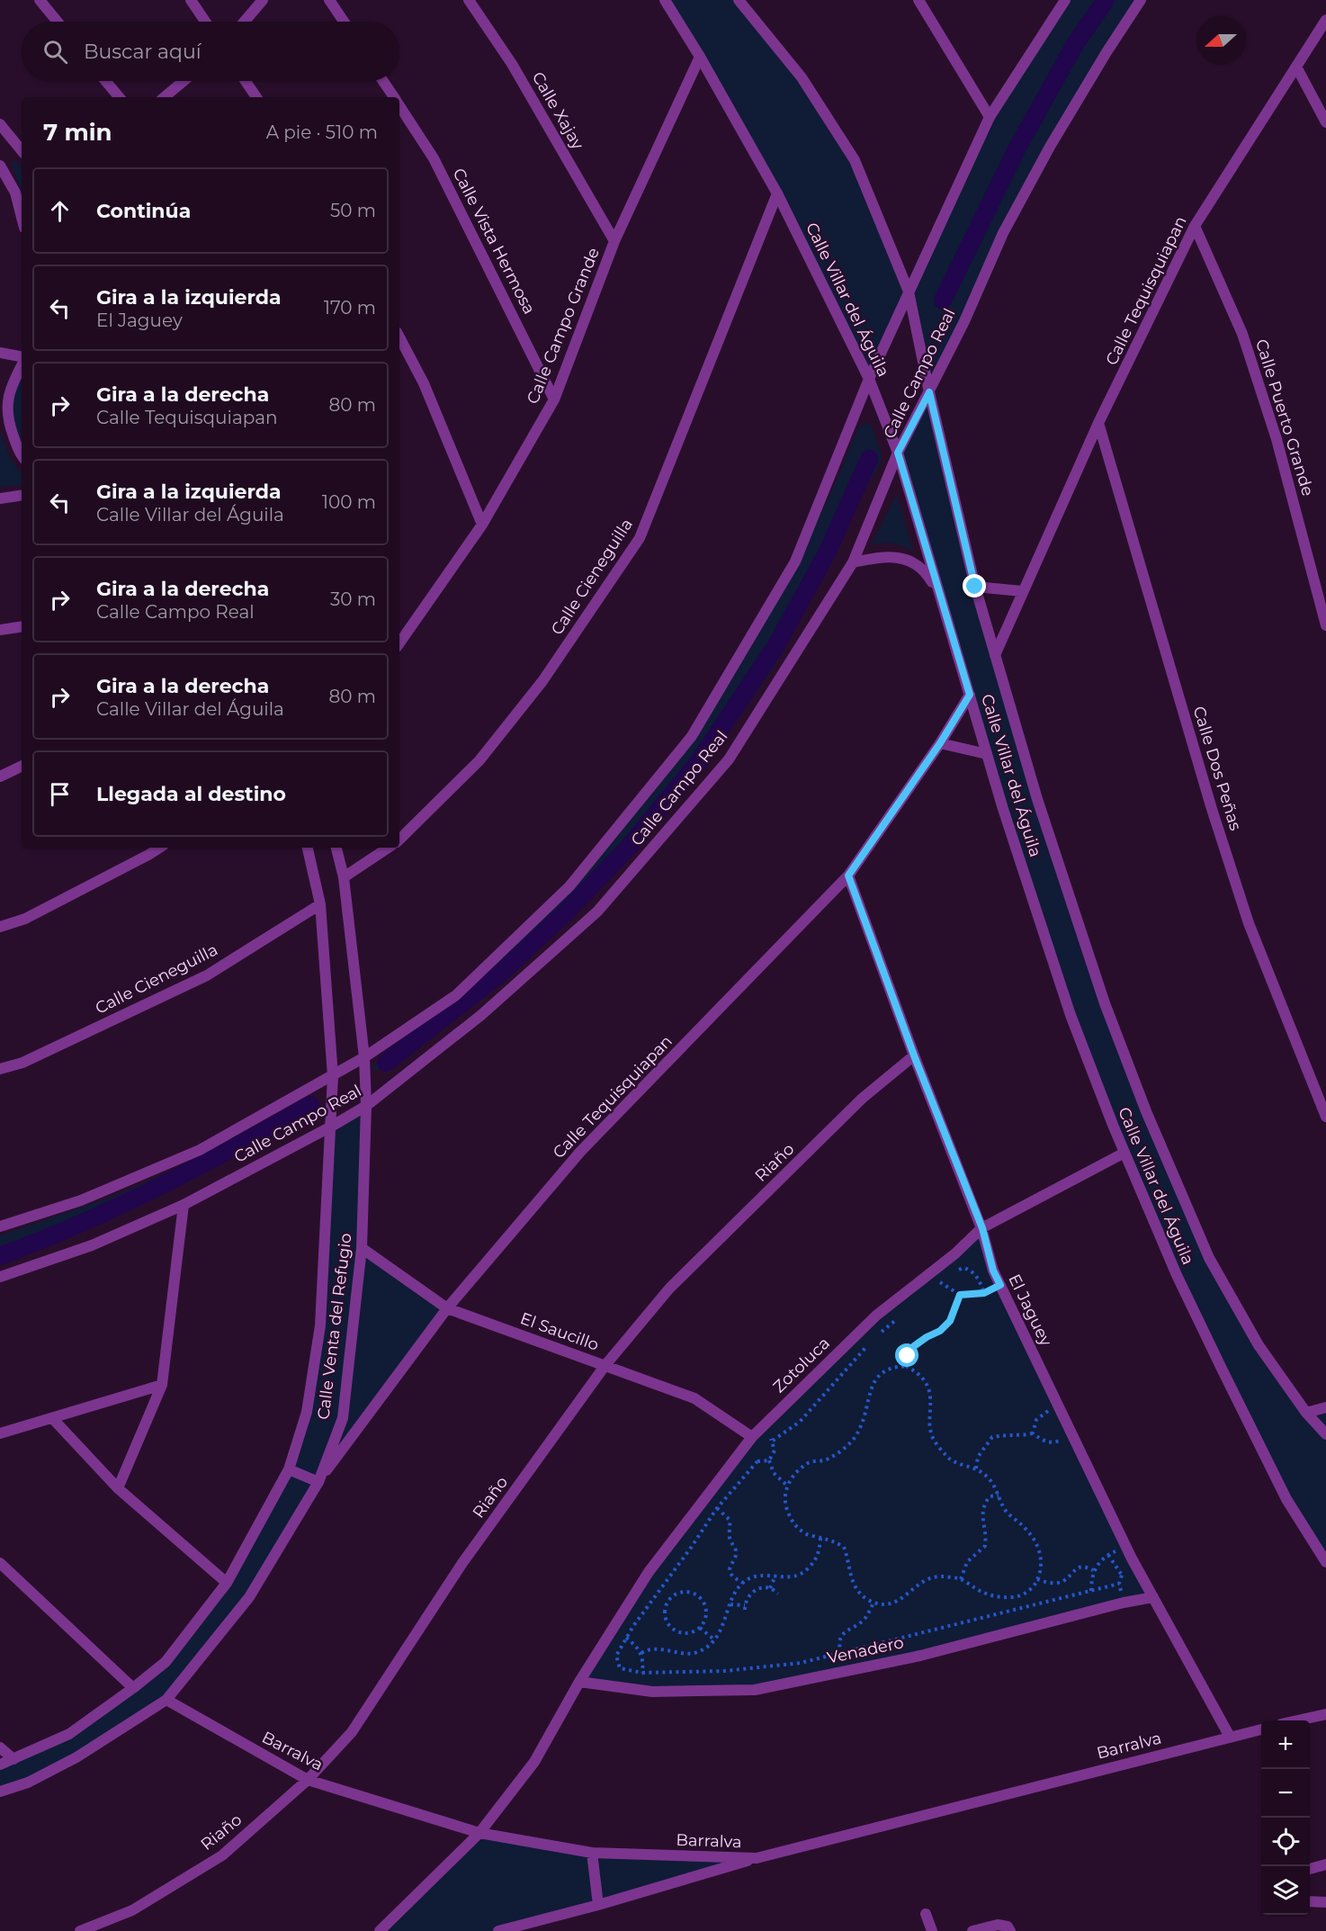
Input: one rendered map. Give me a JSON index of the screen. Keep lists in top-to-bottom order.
{
  "streets": {
    "street": [
      "Calle Xajay",
      "Calle Vista Hermosa",
      "Calle Tequisquiapan",
      "Calle Villar del Águila",
      "Calle Campo Grande",
      "Calle Campo Real",
      "Calle Puerto Grande",
      "Calle Cieneguilla",
      "Calle Dos Peñas",
      "Riaño",
      "El Jaguey",
      "Calle Venta del Refugio",
      "El Saucillo",
      "Zotoluca",
      "Venadero",
      "Barralva"
    ]
  },
  "crossings": [
    ["Calle Xajay", "Calle Campo Grande"],
    ["Calle Vista Hermosa", "Calle Campo Grande"],
    ["Calle Tequisquiapan", "Calle Villar del Águila"],
    ["Calle Tequisquiapan", "Calle Puerto Grande"],
    ["Calle Tequisquiapan", "Calle Dos Peñas"],
    ["Calle Tequisquiapan", "El Jaguey"],
    ["Calle Tequisquiapan", "Calle Venta del Refugio"],
    ["Calle Tequisquiapan", "El Saucillo"],
    ["Calle Villar del Águila", "Calle Campo Grande"],
    ["Calle Villar del Águila", "Calle Campo Real"],
    ["Calle Villar del Águila", "Calle Cieneguilla"],
    ["Calle Villar del Águila", "Zotoluca"],
    ["Calle Campo Real", "Calle Venta del Refugio"],
    ["Calle Cieneguilla", "Calle Venta del Refugio"],
    ["Riaño", "El Jaguey"],
    ["Riaño", "El Saucillo"],
    ["Riaño", "Barralva"],
    ["El Jaguey", "Zotoluca"],
    ["El Jaguey", "Venadero"],
    ["El Jaguey", "Barralva"],
    ["Calle Venta del Refugio", "El Saucillo"],
    ["Calle Venta del Refugio", "Barralva"],
    ["El Saucillo", "Zotoluca"],
    ["Zotoluca", "Venadero"],
    ["Zotoluca", "Barralva"]
  ],
  "north": "left",
  "page": {
    "search": "Buscar aquí",
    "heading": ["7 min", "A pie · 510 m"],
    "list": [
      ["Continúa", "50 m"],
      ["Gira a la izquierda", "El Jaguey", "170 m"],
      ["Gira a la derecha", "Calle Tequisquiapan", "80 m"],
      ["Gira a la izquierda", "Calle Villar del Águila", "100 m"],
      ["Gira a la derecha", "Calle Campo Real", "30 m"],
      ["Gira a la derecha", "Calle Villar del Águila", "80 m"],
      "Llegada al destino"
    ],
    "map_buttons": ["+", "−"]
  }
}
